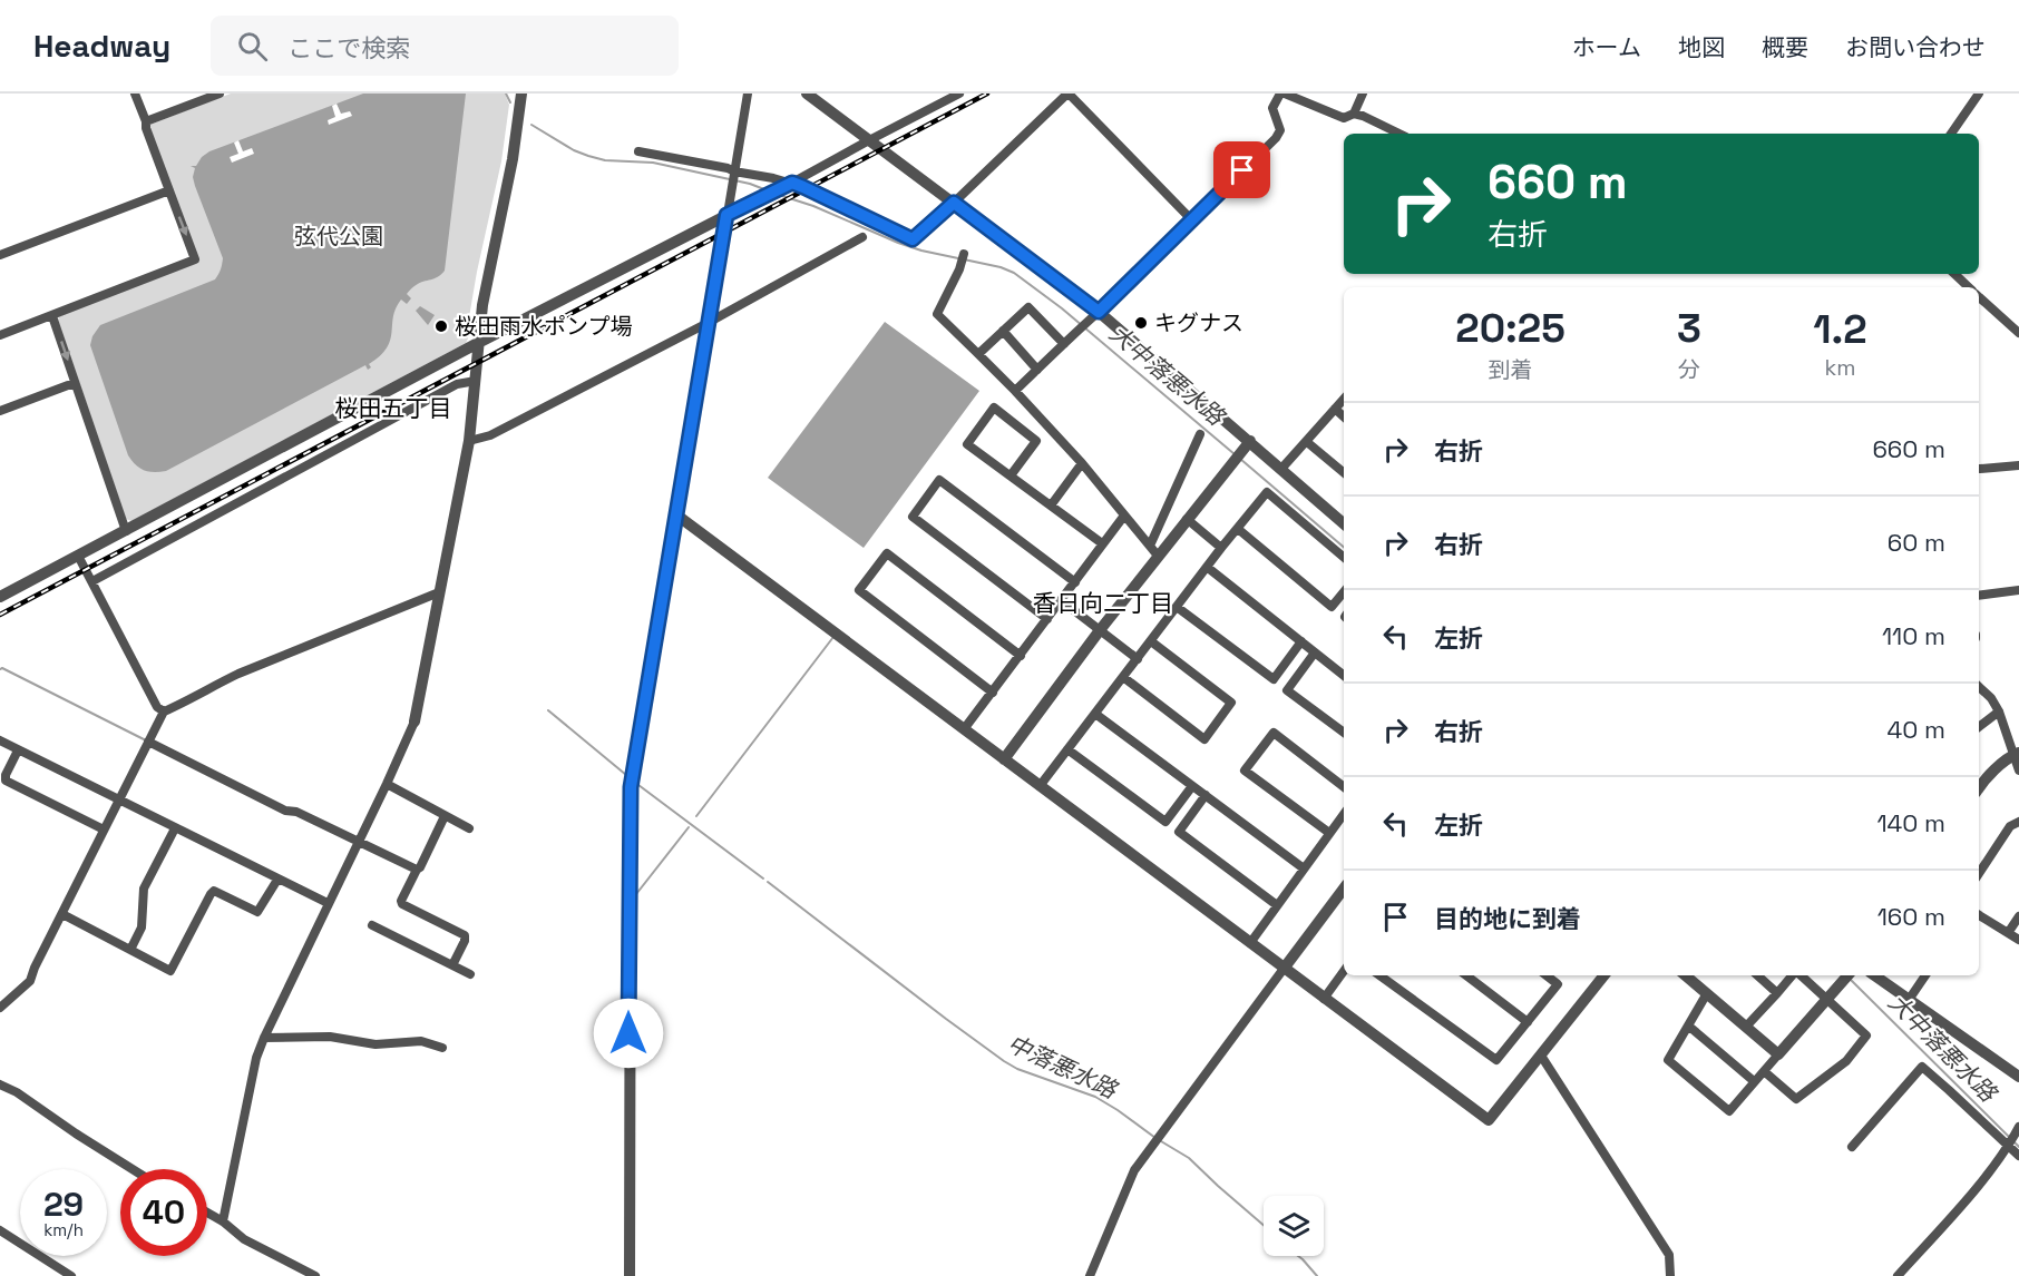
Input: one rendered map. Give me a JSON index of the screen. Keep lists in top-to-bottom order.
{
  "districts": ["桜田五丁目", "香日向二丁目"],
  "water": ["大中落悪水路", "中落悪水路"],
  "parks": ["弦代公園"],
  "places": ["キグナス", "桜田雨水ポンプ場"],
  "page": {
    "header": "Headway",
    "search": "ここで検索",
    "nav": [
      "ホーム",
      "地図",
      "概要",
      "お問い合わせ"
    ],
    "turn": ["660 m", "右折"],
    "eta": [
      "20:25",
      "到着",
      "3",
      "分",
      "1.2",
      "km"
    ],
    "list": [
      {
        "name": "右折",
        "value": "660 m"
      },
      {
        "name": "右折",
        "value": "60 m"
      },
      {
        "name": "左折",
        "value": "110 m"
      },
      {
        "name": "右折",
        "value": "40 m"
      },
      {
        "name": "左折",
        "value": "140 m"
      },
      {
        "name": "目的地に到着",
        "value": "160 m"
      }
    ],
    "speed": "29 km/h",
    "limit": "40"
  }
}
